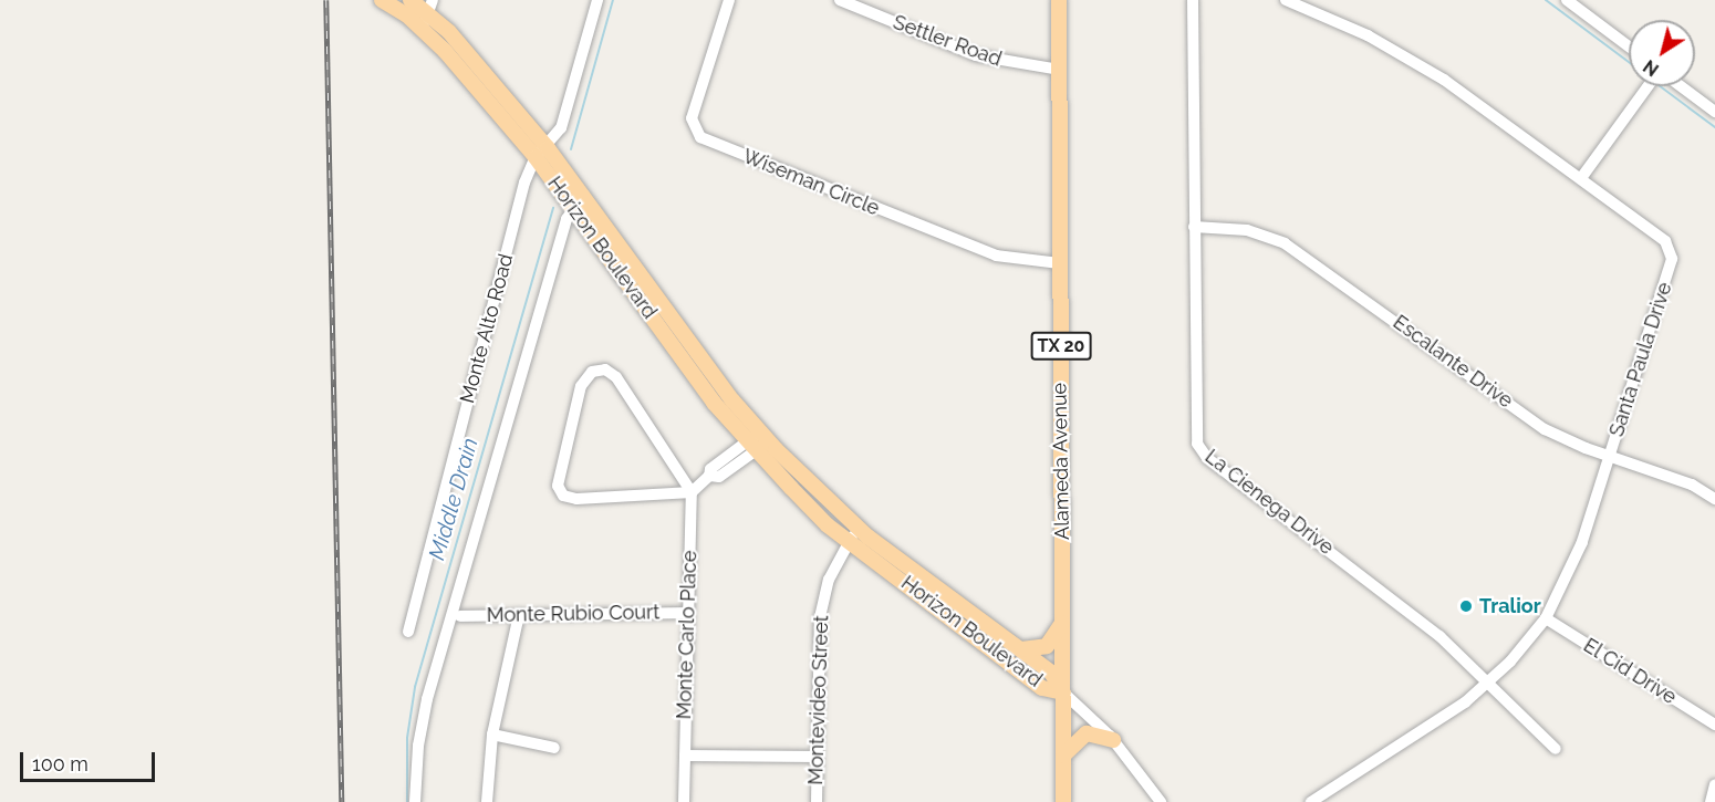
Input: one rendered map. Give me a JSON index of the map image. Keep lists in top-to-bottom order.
{
  "streets": {
    "main road": ["Horizon Boulevard", "TX 20", "Alameda Avenue"],
    "street": [
      "Settler Road",
      "Wiseman Circle",
      "Monte Alto Road",
      "Santa Paula Drive",
      "Escalante Drive",
      "La Cienega Drive",
      "Monte Rubio Court",
      "Monte Carlo Place",
      "El Cid Drive",
      "Montevideo Street"
    ]
  },
  "crossings": [
    ["Settler Road", "Alameda Avenue"],
    ["Wiseman Circle", "Alameda Avenue"],
    ["Horizon Boulevard", "Monte Alto Road"],
    ["Horizon Boulevard", "Alameda Avenue"],
    ["Horizon Boulevard", "Montevideo Street"],
    ["Santa Paula Drive", "Escalante Drive"],
    ["Santa Paula Drive", "La Cienega Drive"],
    ["Santa Paula Drive", "El Cid Drive"],
    ["Escalante Drive", "La Cienega Drive"],
    ["Monte Rubio Court", "Monte Carlo Place"]
  ],
  "water": ["Middle Drain"],
  "places": ["Tralior"],
  "scale_bar": "100 m",
  "north": "bottom left"
}
